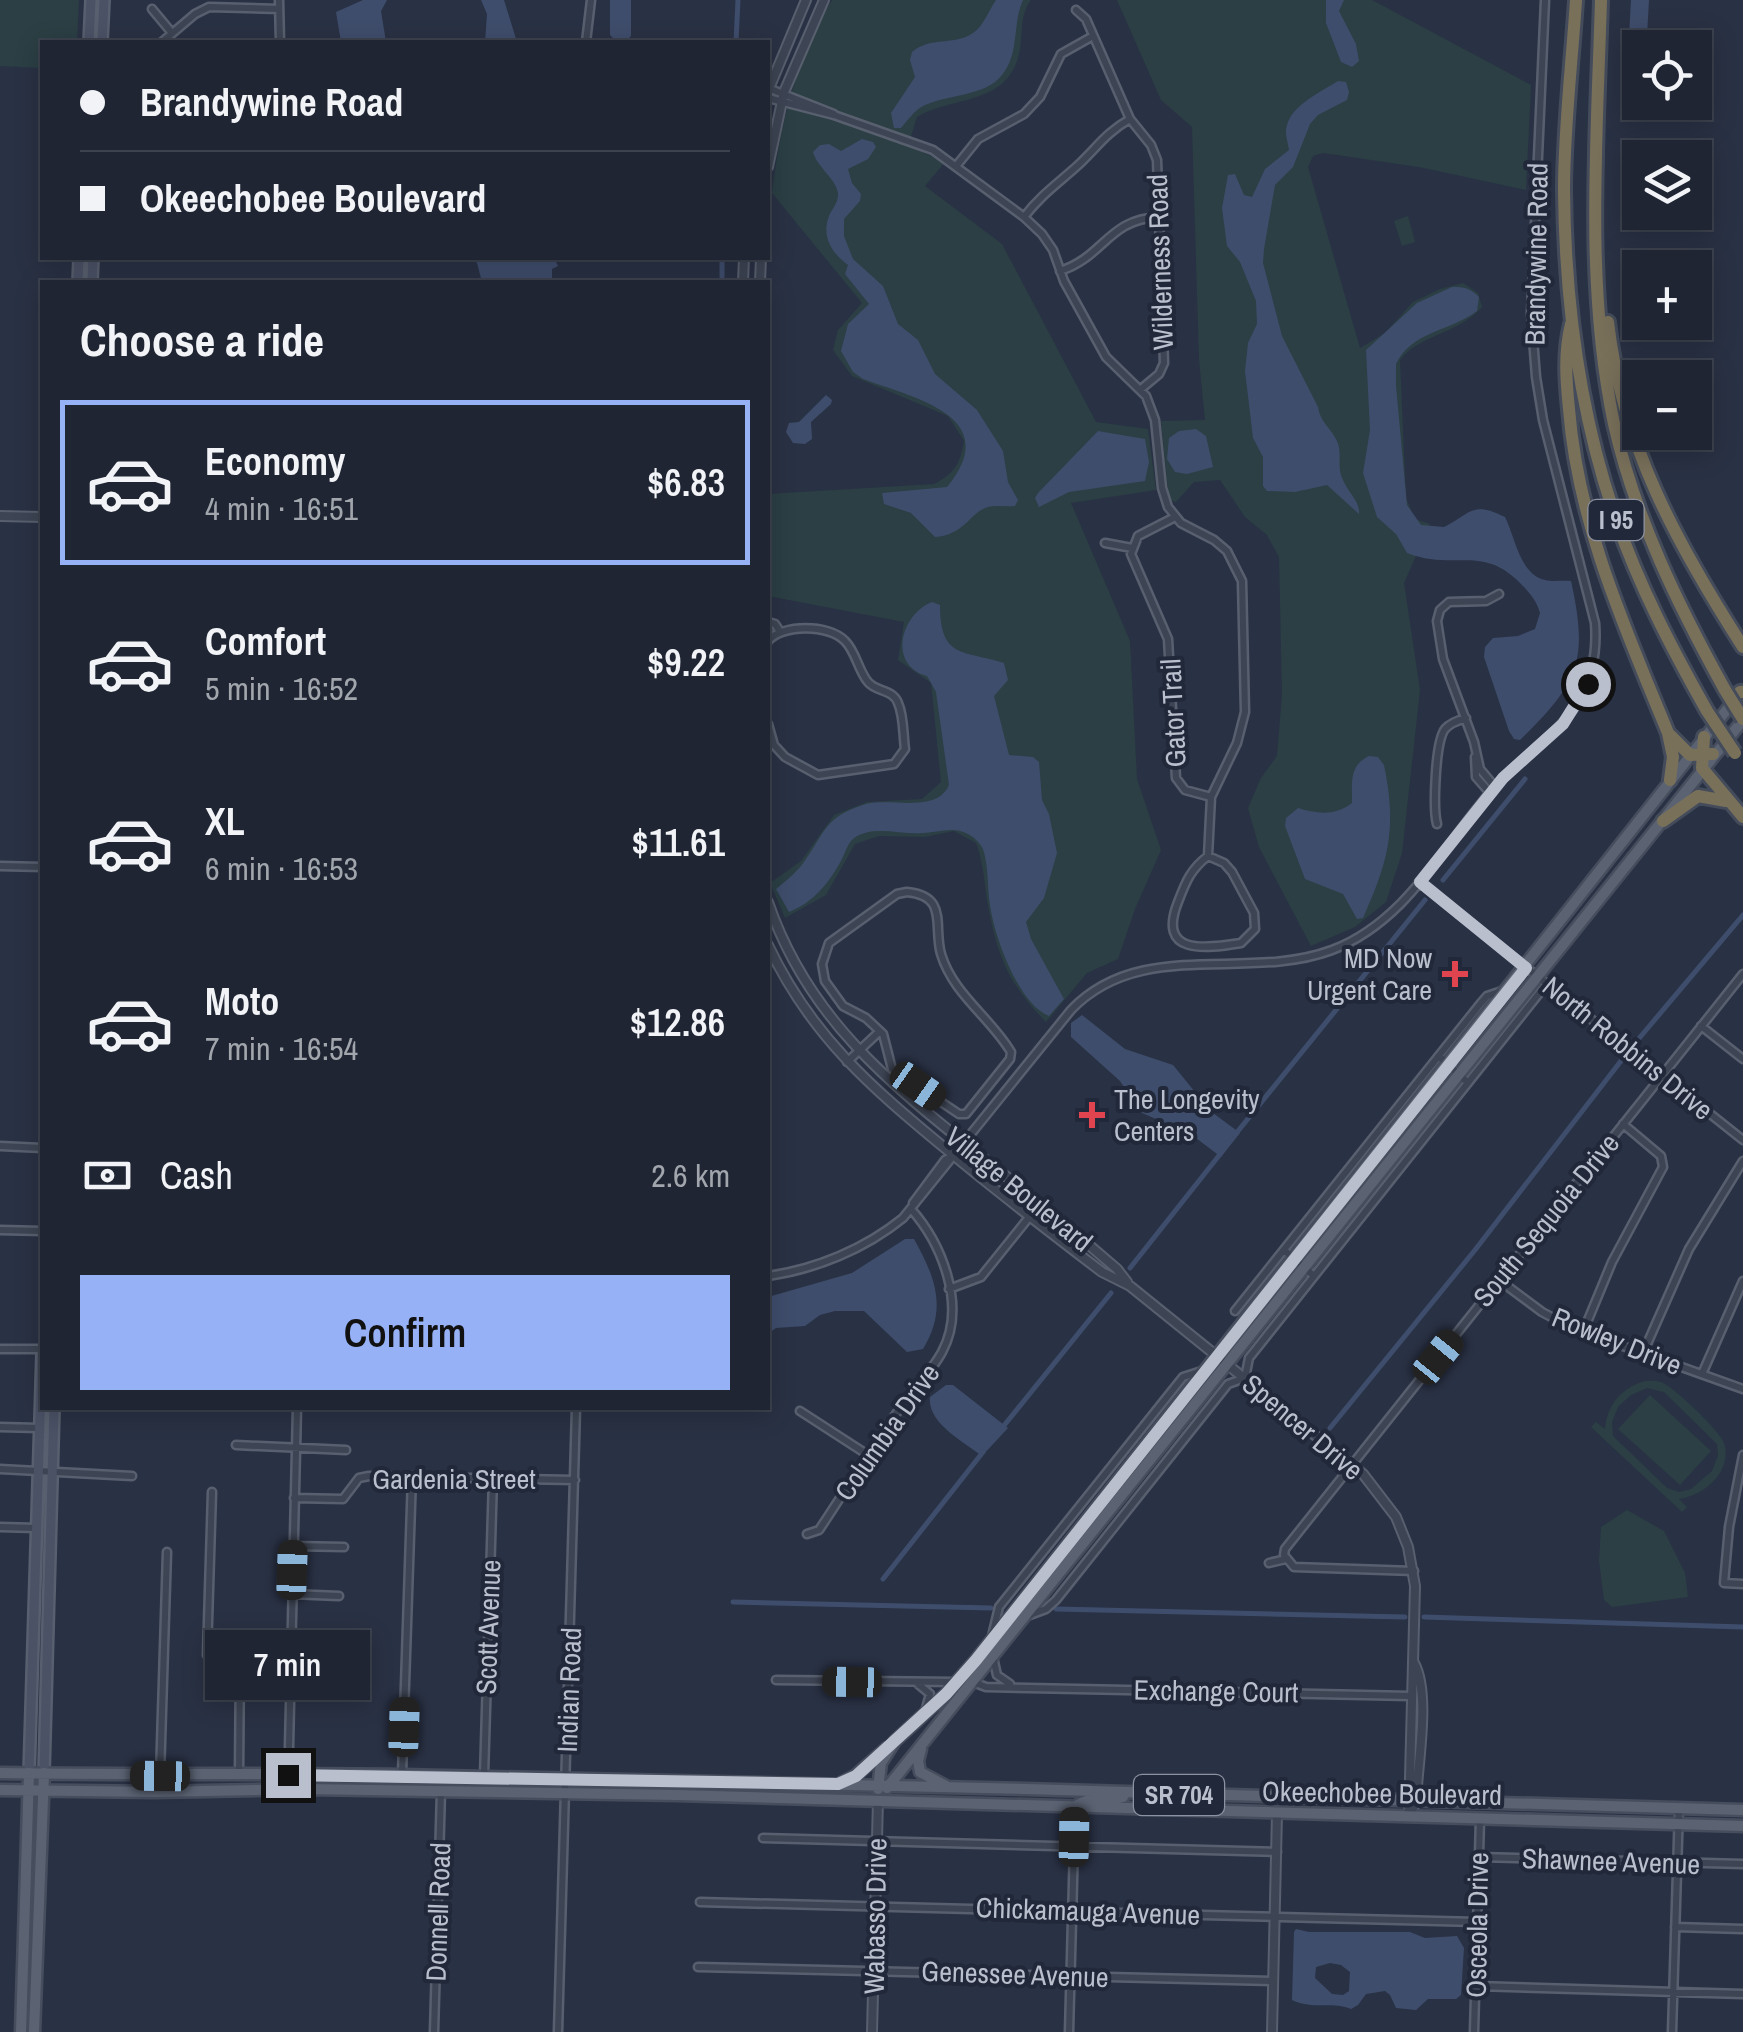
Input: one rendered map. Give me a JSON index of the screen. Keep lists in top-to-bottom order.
{
  "streets": {
    "highway": ["I 95"],
    "main road": ["Okeechobee Boulevard", "SR 704"],
    "street": [
      "Brandywine Road",
      "Wilderness Road",
      "Gator Trail",
      "North Robbins Drive",
      "Village Boulevard",
      "South Sequoia Drive",
      "Rowley Drive",
      "Spencer Drive",
      "Columbia Drive",
      "Gardenia Street",
      "Scott Avenue",
      "Indian Road",
      "Exchange Court",
      "Shawnee Avenue",
      "Chickamauga Avenue",
      "Donnell Road",
      "Wabasso Drive",
      "Osceola Drive",
      "Genessee Avenue"
    ]
  },
  "crossings": [
    ["Brandywine Road", "North Robbins Drive"],
    ["Brandywine Road", "Village Boulevard"],
    ["Brandywine Road", "Columbia Drive"],
    ["North Robbins Drive", "South Sequoia Drive"],
    ["Village Boulevard", "Spencer Drive"],
    ["South Sequoia Drive", "Rowley Drive"],
    ["South Sequoia Drive", "Spencer Drive"],
    ["Spencer Drive", "Exchange Court"],
    ["Spencer Drive", "Okeechobee Boulevard"],
    ["Gardenia Street", "Scott Avenue"],
    ["Gardenia Street", "Indian Road"],
    ["Scott Avenue", "Okeechobee Boulevard"],
    ["Indian Road", "Okeechobee Boulevard"],
    ["Okeechobee Boulevard", "Donnell Road"],
    ["Okeechobee Boulevard", "Wabasso Drive"],
    ["Okeechobee Boulevard", "Osceola Drive"],
    ["Shawnee Avenue", "Osceola Drive"],
    ["Chickamauga Avenue", "Wabasso Drive"],
    ["Chickamauga Avenue", "Osceola Drive"],
    ["Wabasso Drive", "Genessee Avenue"]
  ],
  "places": {
    "health": ["MD Now Urgent Care", "The Longevity Centers"]
  },
  "page": {
    "map_buttons": ["+", "−"],
    "banner": ["Brandywine Road", "Okeechobee Boulevard"],
    "heading": "Choose a ride",
    "list": [
      {
        "name": "Economy",
        "note": "4 min · 16:51",
        "value": "$6.83"
      },
      {
        "name": "Comfort",
        "note": "5 min · 16:52",
        "value": "$9.22"
      },
      {
        "name": "XL",
        "note": "6 min · 16:53",
        "value": "$11.61"
      },
      {
        "name": "Moto",
        "note": "7 min · 16:54",
        "value": "$12.86"
      }
    ],
    "pay": ["Cash", "2.6 km"],
    "buttons": "Confirm",
    "bubble": "7 min"
  }
}
